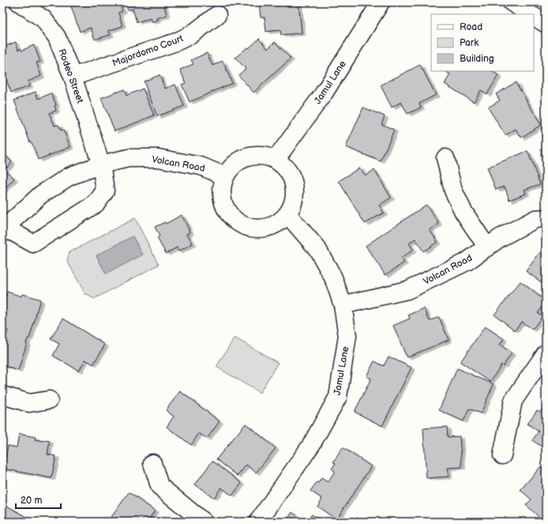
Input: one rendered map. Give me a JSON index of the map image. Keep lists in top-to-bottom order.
{
  "streets": {
    "street": [
      "Majordomo Court",
      "Rodeo Street",
      "Jamul Lane",
      "Volcan Road"
    ]
  },
  "crossings": [
    ["Majordomo Court", "Rodeo Street"],
    ["Rodeo Street", "Volcan Road"],
    ["Jamul Lane", "Volcan Road"]
  ],
  "legend": ["Road", "Park", "Building"],
  "scale_bar": "20 m"
}
